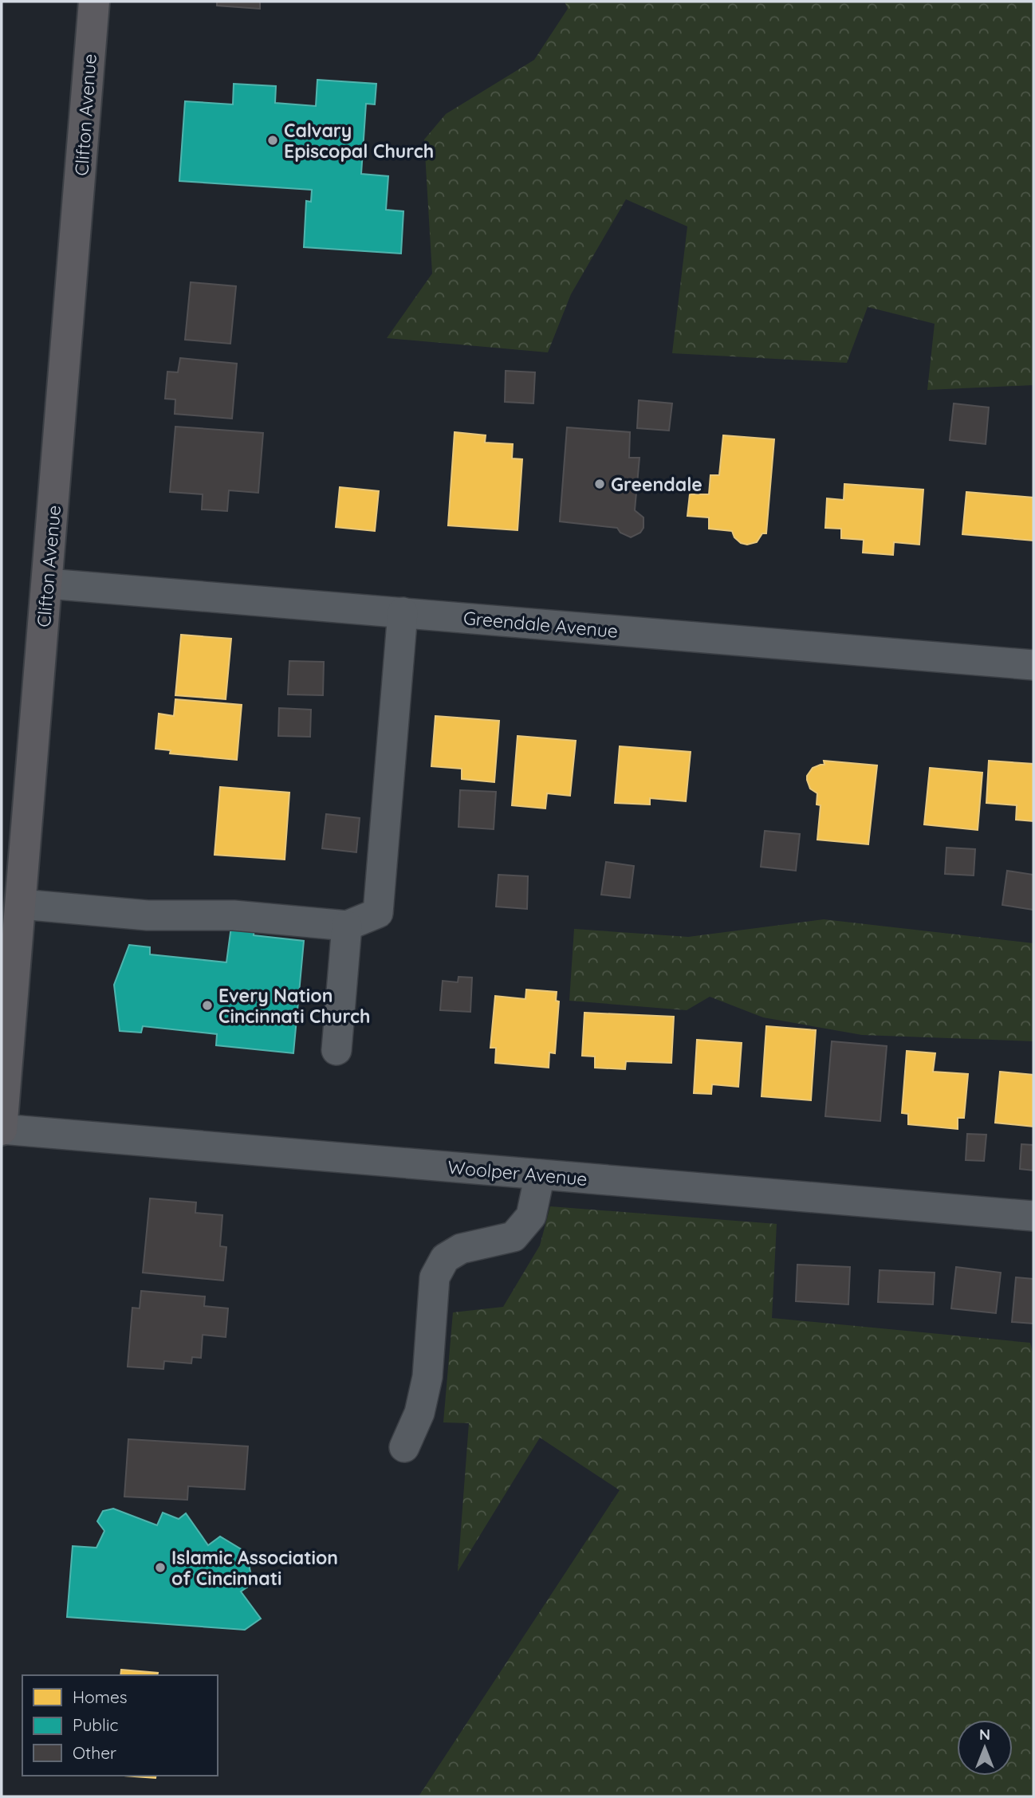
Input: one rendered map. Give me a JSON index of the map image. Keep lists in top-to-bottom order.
{
  "streets": {
    "main road": ["Clifton Avenue"],
    "street": ["Greendale Avenue", "Woolper Avenue"]
  },
  "crossings": [
    ["Clifton Avenue", "Greendale Avenue"],
    ["Clifton Avenue", "Woolper Avenue"]
  ],
  "places": [
    "Calvary Episcopal Church",
    "Greendale",
    "Every Nation Cincinnati Church",
    "Islamic Association of Cincinnati"
  ],
  "legend": ["Homes", "Public", "Other"],
  "north": "top"
}
